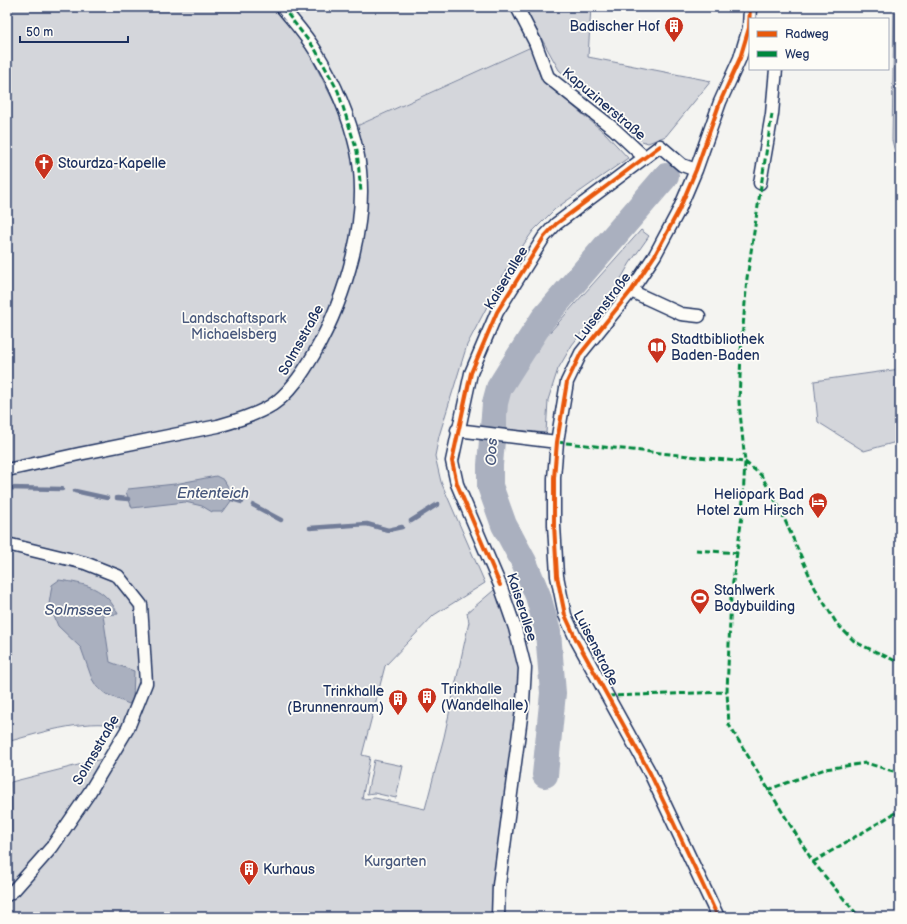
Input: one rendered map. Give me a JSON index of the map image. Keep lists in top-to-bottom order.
{
  "streets": {
    "street": [
      "Kapuzinerstraße",
      "Kaiserallee",
      "Luisenstraße",
      "Solmsstraße"
    ]
  },
  "crossings": [
    ["Kapuzinerstraße", "Kaiserallee"],
    ["Kaiserallee", "Luisenstraße"]
  ],
  "water": ["Oos", "Ententeich", "Solmssee"],
  "parks": ["Landschaftspark Michaelsberg", "Kurgarten"],
  "places": {
    "building": [
      "Badischer Hof",
      "Trinkhalle (Wandelhalle)",
      "Trinkhalle (Brunnenraum)",
      "Kurhaus"
    ],
    "church": ["Stourdza-Kapelle"],
    "library": ["Stadtbibliothek Baden-Baden"],
    "hotel": ["Heliopark Bad Hotel zum Hirsch"],
    "sports": ["Stahlwerk Bodybuilding"]
  },
  "legend": ["Radweg", "Weg"],
  "scale_bar": "50 m"
}
